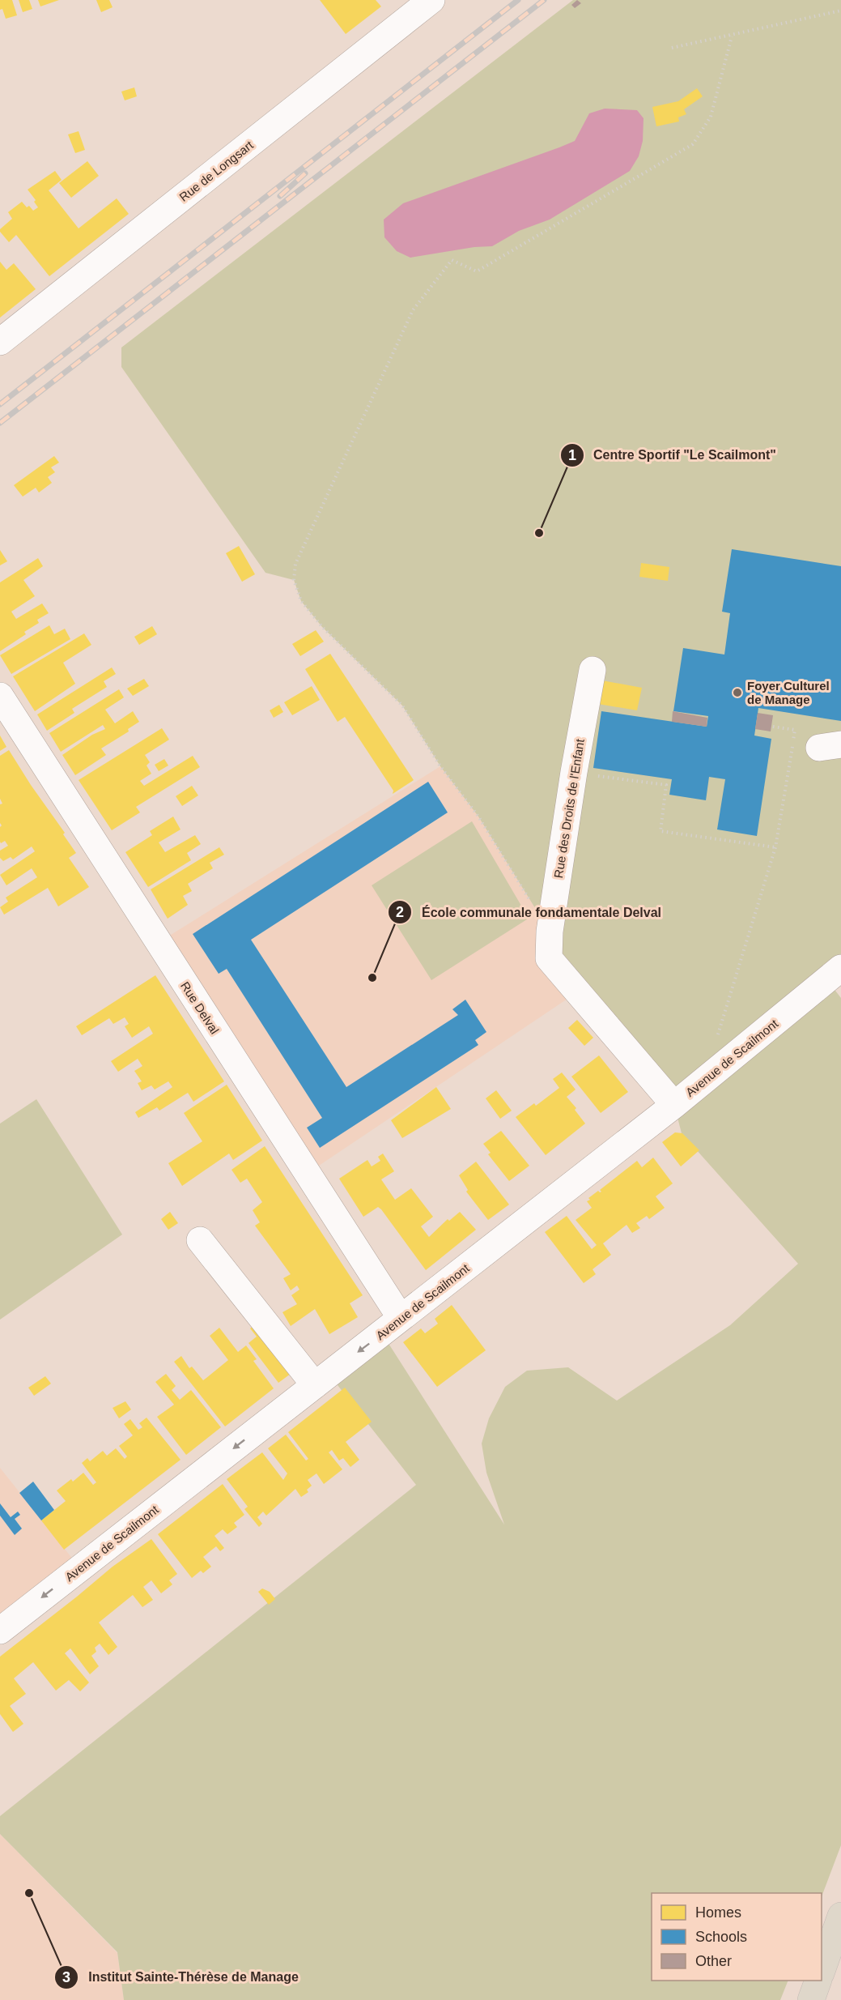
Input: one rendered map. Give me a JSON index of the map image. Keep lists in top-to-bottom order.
{
  "streets": {
    "street": [
      "Rue de Longsart",
      "Rue des Droits de l'Enfant",
      "Rue Delval",
      "Avenue de Scailmont"
    ]
  },
  "crossings": [
    ["Rue des Droits de l'Enfant", "Avenue de Scailmont"],
    ["Rue Delval", "Avenue de Scailmont"]
  ],
  "one_way": ["Avenue de Scailmont"],
  "places": [
    "Centre Sportif \"Le Scailmont\"",
    "Foyer Culturel de Manage",
    "École communale fondamentale Delval",
    "Institut Sainte-Thérèse de Manage"
  ],
  "legend": ["Homes", "Schools", "Other"]
}
